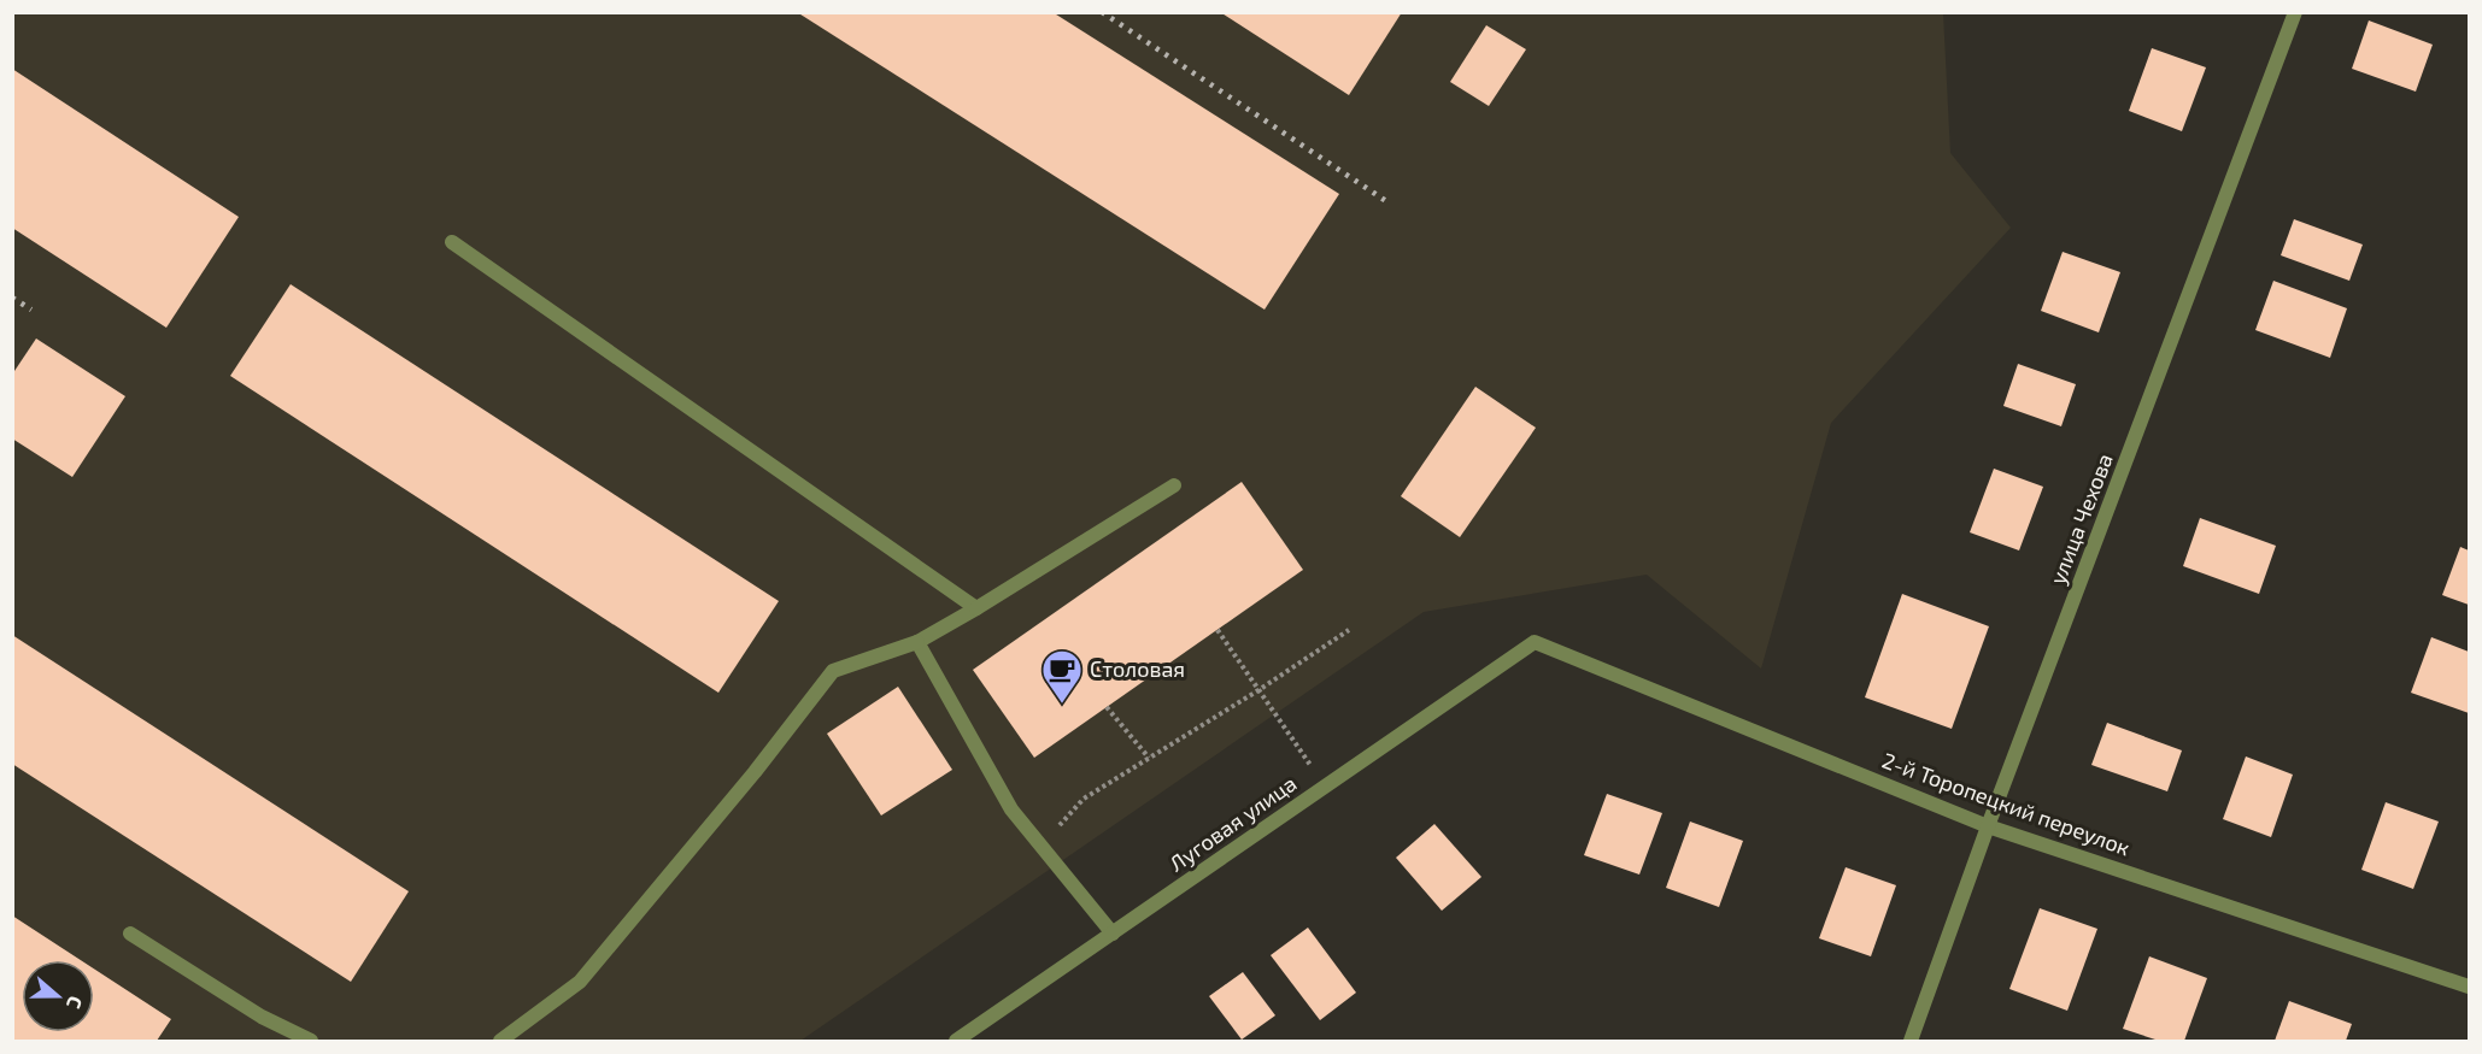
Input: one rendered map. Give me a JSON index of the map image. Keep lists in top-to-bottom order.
{
  "streets": {
    "street": ["улица Чехова", "2-й Торопецкий переулок", "Луговая улица"]
  },
  "crossings": [
    ["улица Чехова", "2-й Торопецкий переулок"],
    ["2-й Торопецкий переулок", "Луговая улица"]
  ],
  "places": {
    "cafe": ["Столовая"]
  },
  "north": "right"
}
